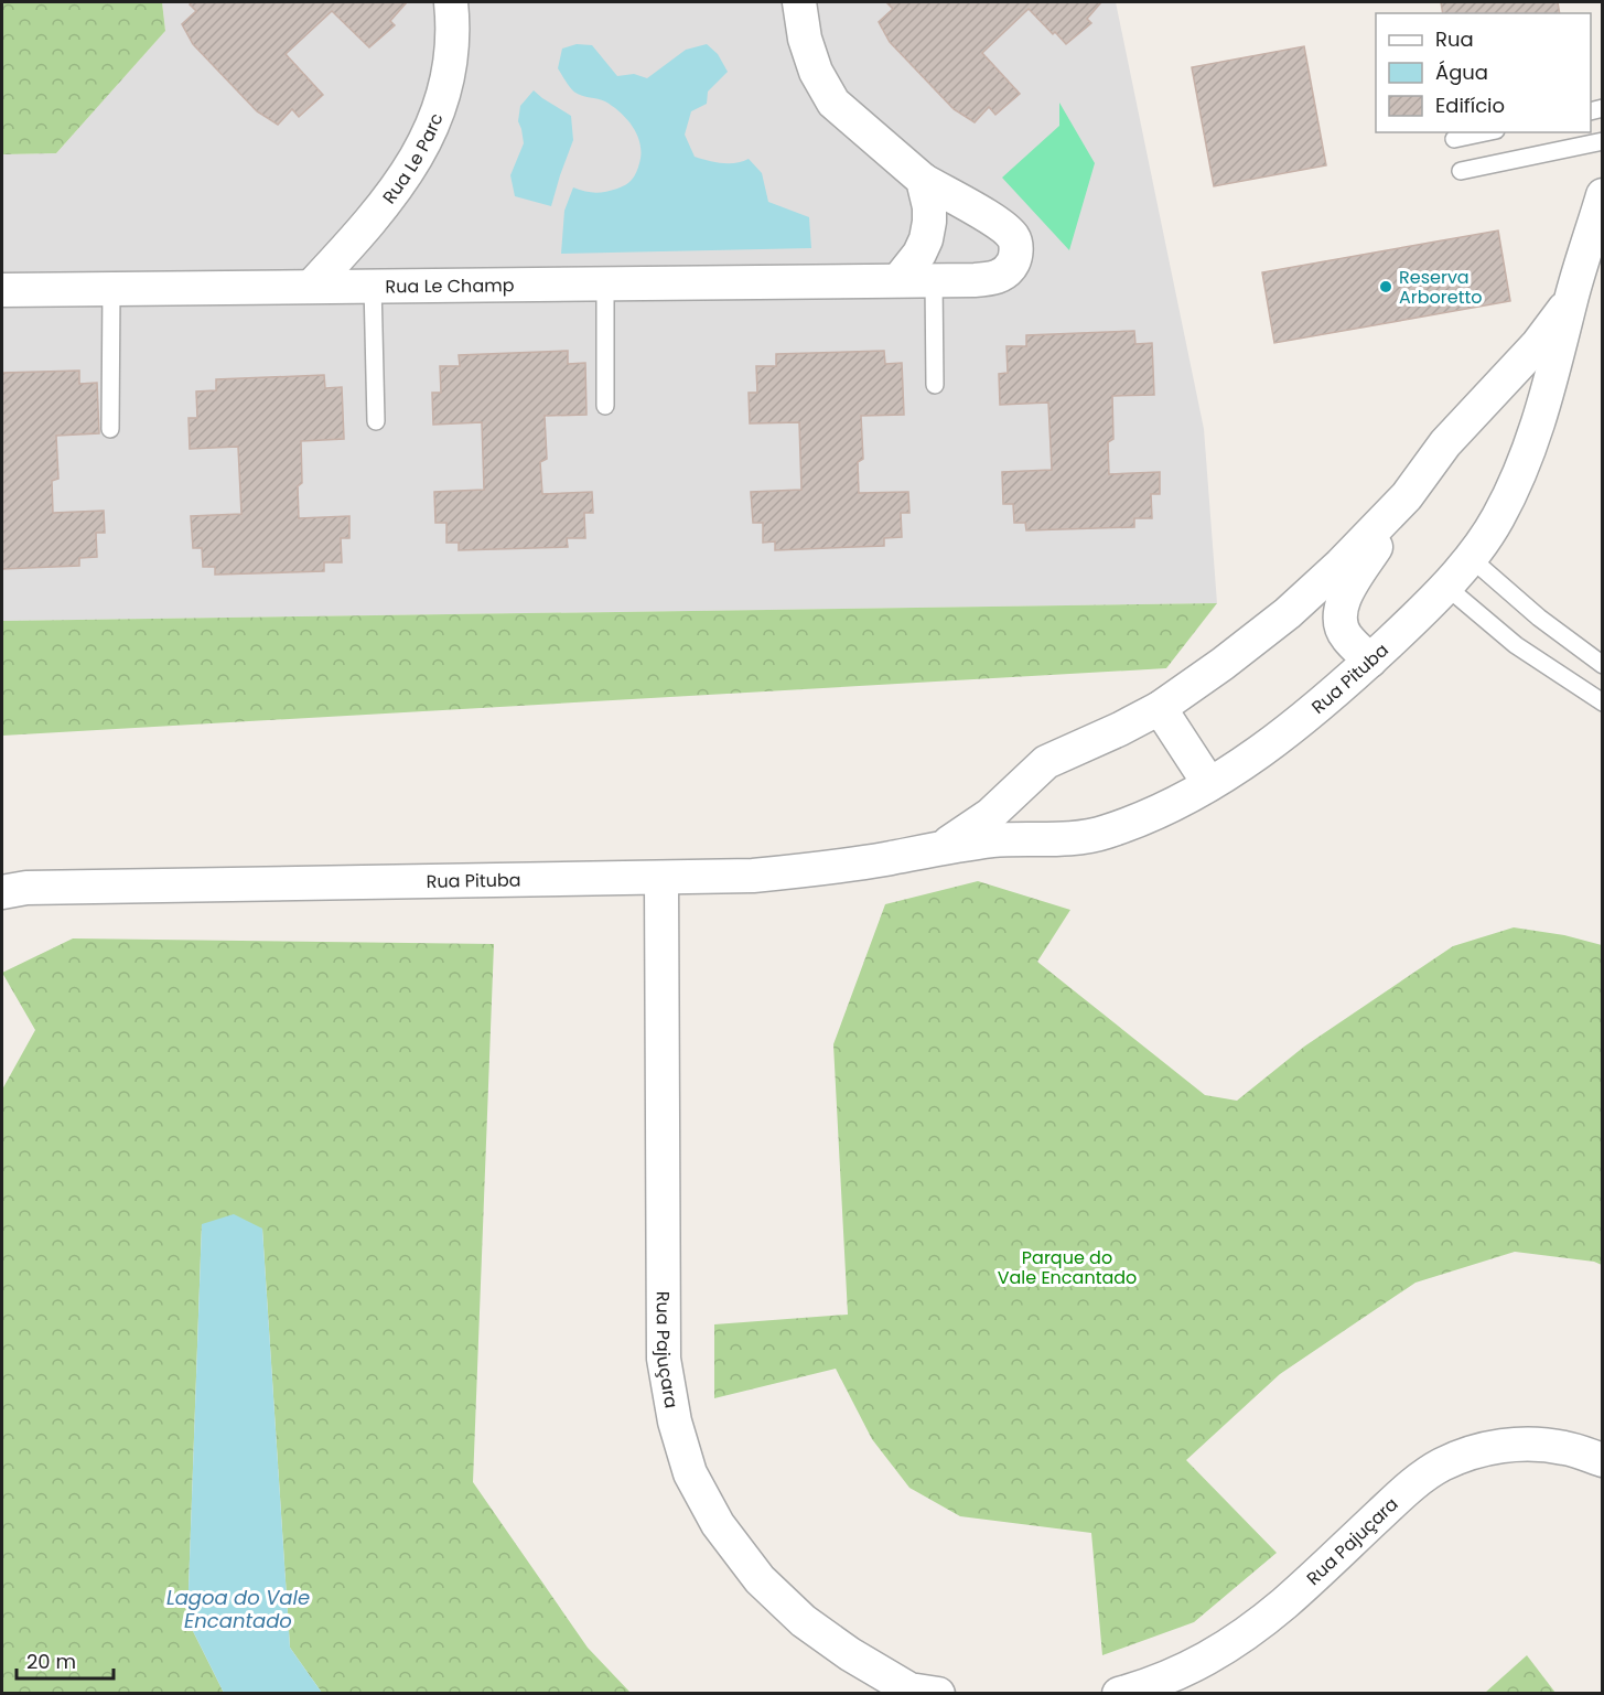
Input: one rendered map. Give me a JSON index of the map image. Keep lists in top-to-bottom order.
{
  "streets": {
    "street": [
      "Rua Le Parc",
      "Rua Le Champ",
      "Rua Pituba",
      "Rua Pajuçara"
    ]
  },
  "crossings": [
    ["Rua Le Parc", "Rua Le Champ"],
    ["Rua Pituba", "Rua Pajuçara"]
  ],
  "water": ["Lagoa do Vale Encantado"],
  "parks": ["Parque do Vale Encantado"],
  "places": ["Reserva Arboretto"],
  "legend": ["Rua", "Água", "Edifício"],
  "scale_bar": "20 m"
}
